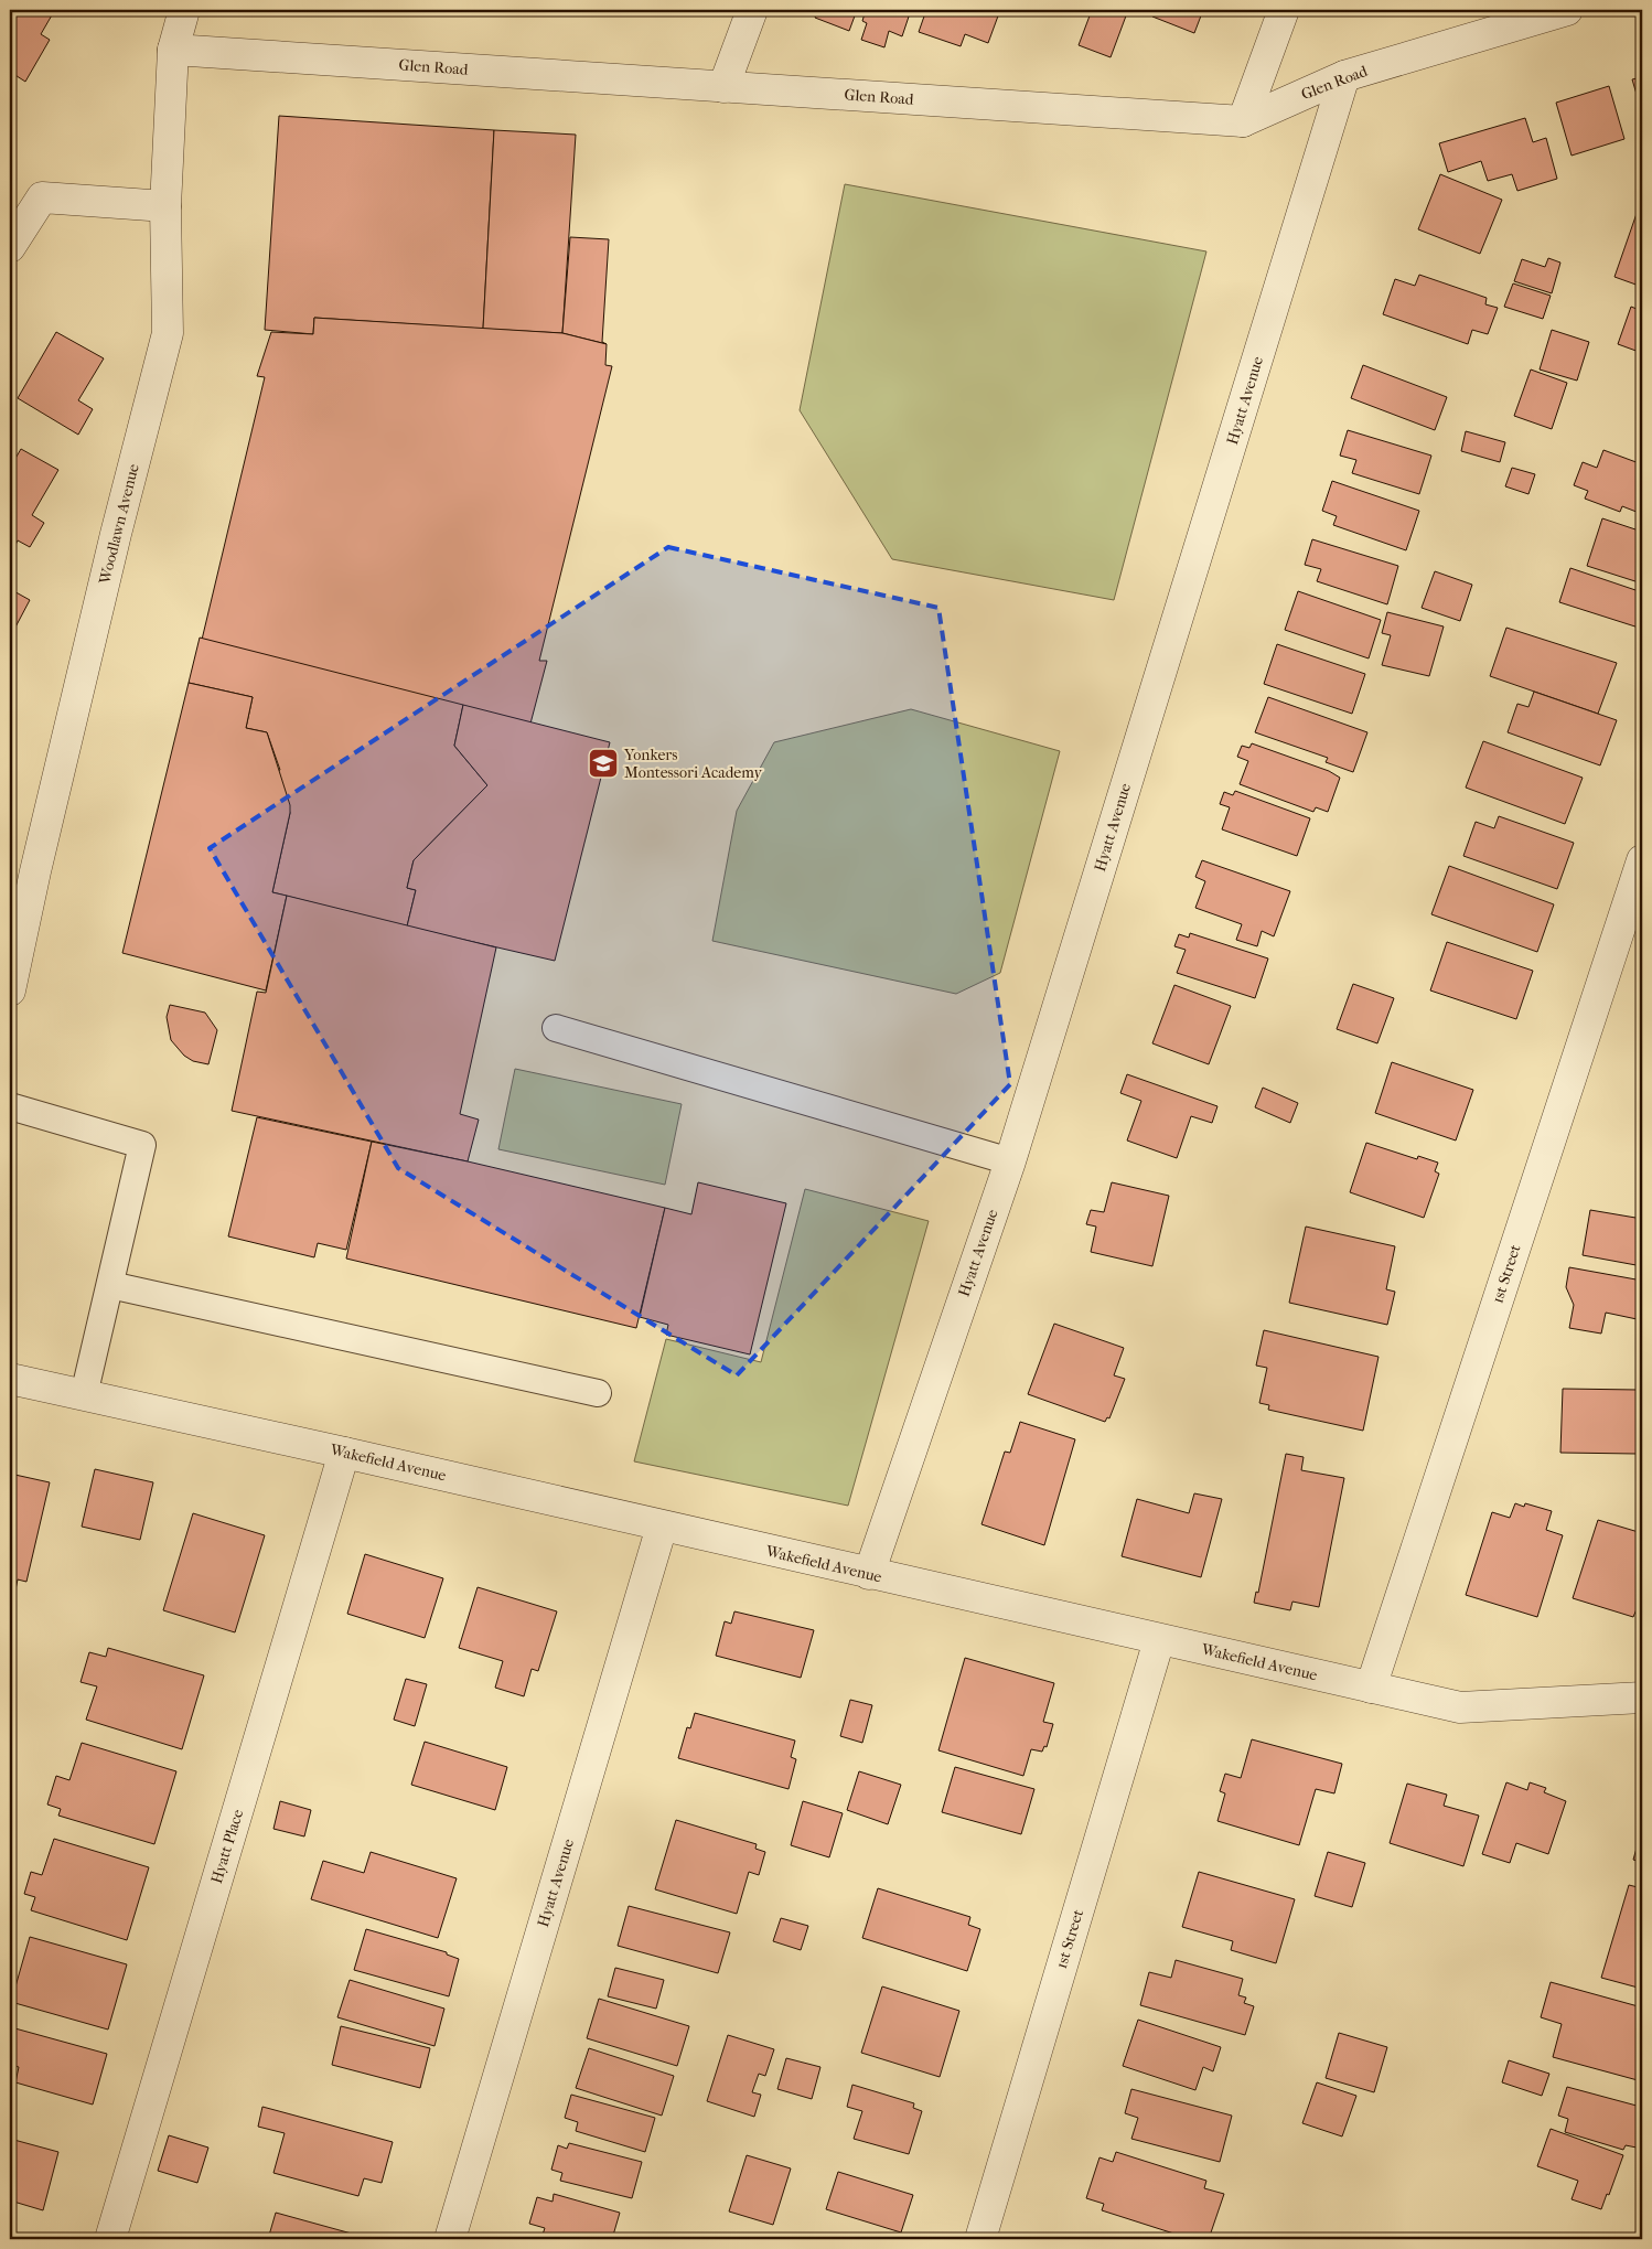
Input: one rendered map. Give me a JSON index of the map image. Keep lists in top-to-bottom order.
{
  "streets": {
    "street": [
      "Glen Road",
      "Hyatt Avenue",
      "Woodlawn Avenue",
      "1st Street",
      "Wakefield Avenue",
      "Hyatt Place"
    ]
  },
  "crossings": [
    ["Glen Road", "Hyatt Avenue"],
    ["Glen Road", "Woodlawn Avenue"],
    ["Hyatt Avenue", "Wakefield Avenue"],
    ["1st Street", "Wakefield Avenue"],
    ["Wakefield Avenue", "Hyatt Place"]
  ],
  "places": {
    "school or university": ["Yonkers Montessori Academy"]
  }
}
